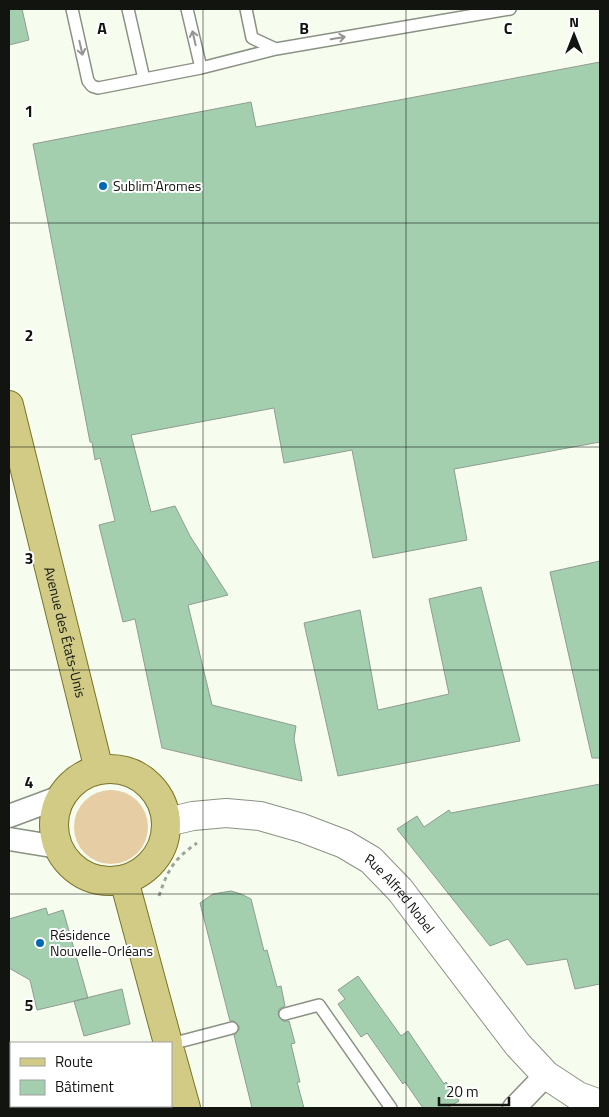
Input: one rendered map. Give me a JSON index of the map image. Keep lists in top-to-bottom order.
{
  "streets": {
    "main road": ["Avenue des États-Unis"],
    "street": ["Rue Alfred Nobel"]
  },
  "crossings": [
    ["Avenue des États-Unis", "Rue Alfred Nobel"]
  ],
  "places": ["Sublim'Aromes", "Résidence Nouvelle-Orléans"],
  "legend": ["Route", "Bâtiment"],
  "scale_bar": "20 m",
  "north": "top",
  "grid": {
    "columns": ["A", "B", "C"],
    "rows": [
      "1",
      "2",
      "3",
      "4",
      "5"
    ]
  }
}
